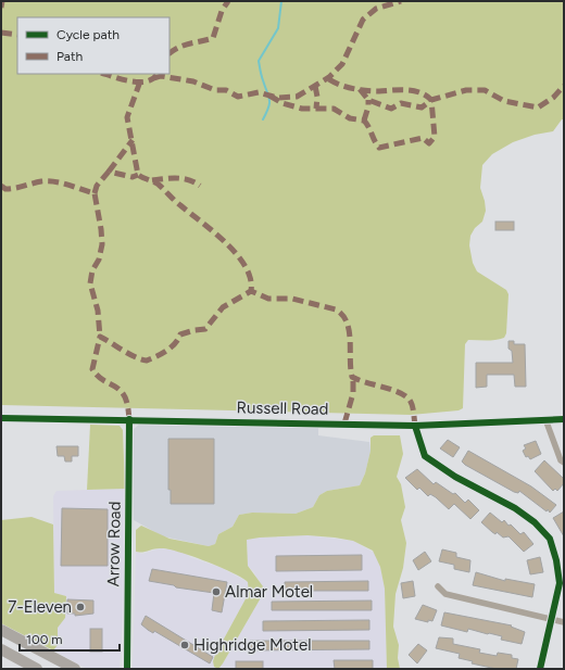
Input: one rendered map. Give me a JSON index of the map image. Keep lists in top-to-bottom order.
{
  "streets": {
    "street": ["Russell Road", "Arrow Road"]
  },
  "crossings": [
    ["Russell Road", "Arrow Road"]
  ],
  "places": ["Almar Motel", "7-Eleven", "Highridge Motel"],
  "legend": ["Cycle path", "Path"],
  "scale_bar": "100 m"
}
